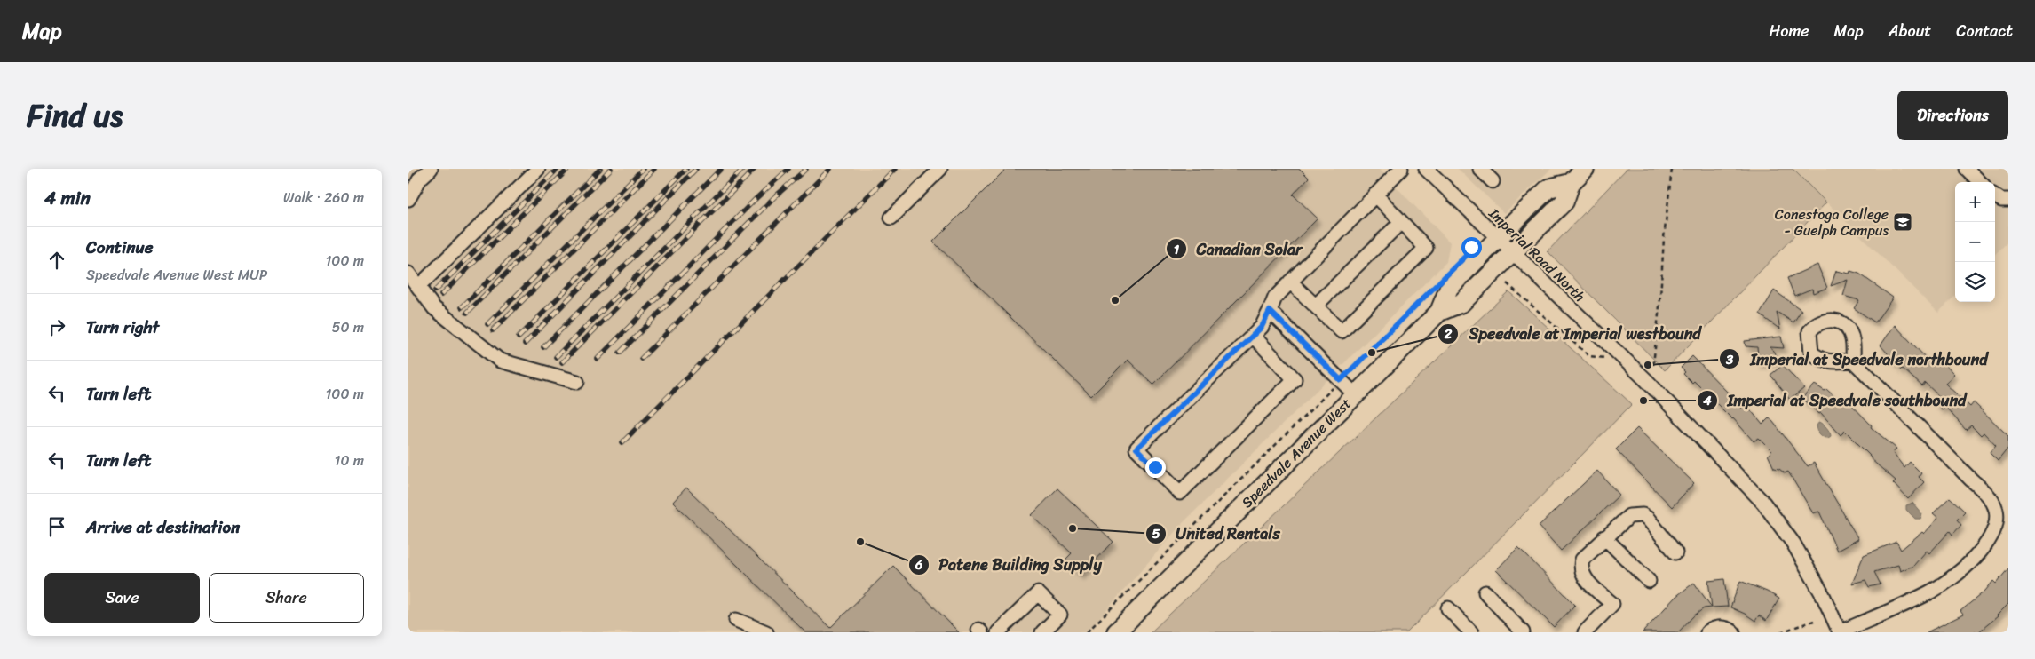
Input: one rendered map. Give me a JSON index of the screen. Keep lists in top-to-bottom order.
{
  "streets": {
    "main road": ["Speedvale Avenue West"],
    "street": ["Imperial Road North"]
  },
  "crossings": [
    ["Imperial Road North", "Speedvale Avenue West"]
  ],
  "places": {
    "school or university": ["Conestoga College - Guelph Campus"],
    "other": [
      "Canadian Solar",
      "Speedvale at Imperial westbound",
      "Imperial at Speedvale northbound",
      "Imperial at Speedvale southbound",
      "United Rentals",
      "Patene Building Supply"
    ]
  },
  "page": {
    "header": "Map",
    "nav": [
      "Home",
      "Map",
      "About",
      "Contact"
    ],
    "title": "Find us",
    "buttons": [
      "Directions",
      ["Save", "Share"]
    ],
    "heading": ["4 min", "Walk · 260 m"],
    "map_buttons": ["+", "−"],
    "list": [
      ["Continue", "Speedvale Avenue West MUP", "100 m"],
      ["Turn right", "50 m"],
      ["Turn left", "100 m"],
      ["Turn left", "10 m"],
      "Arrive at destination"
    ]
  }
}
